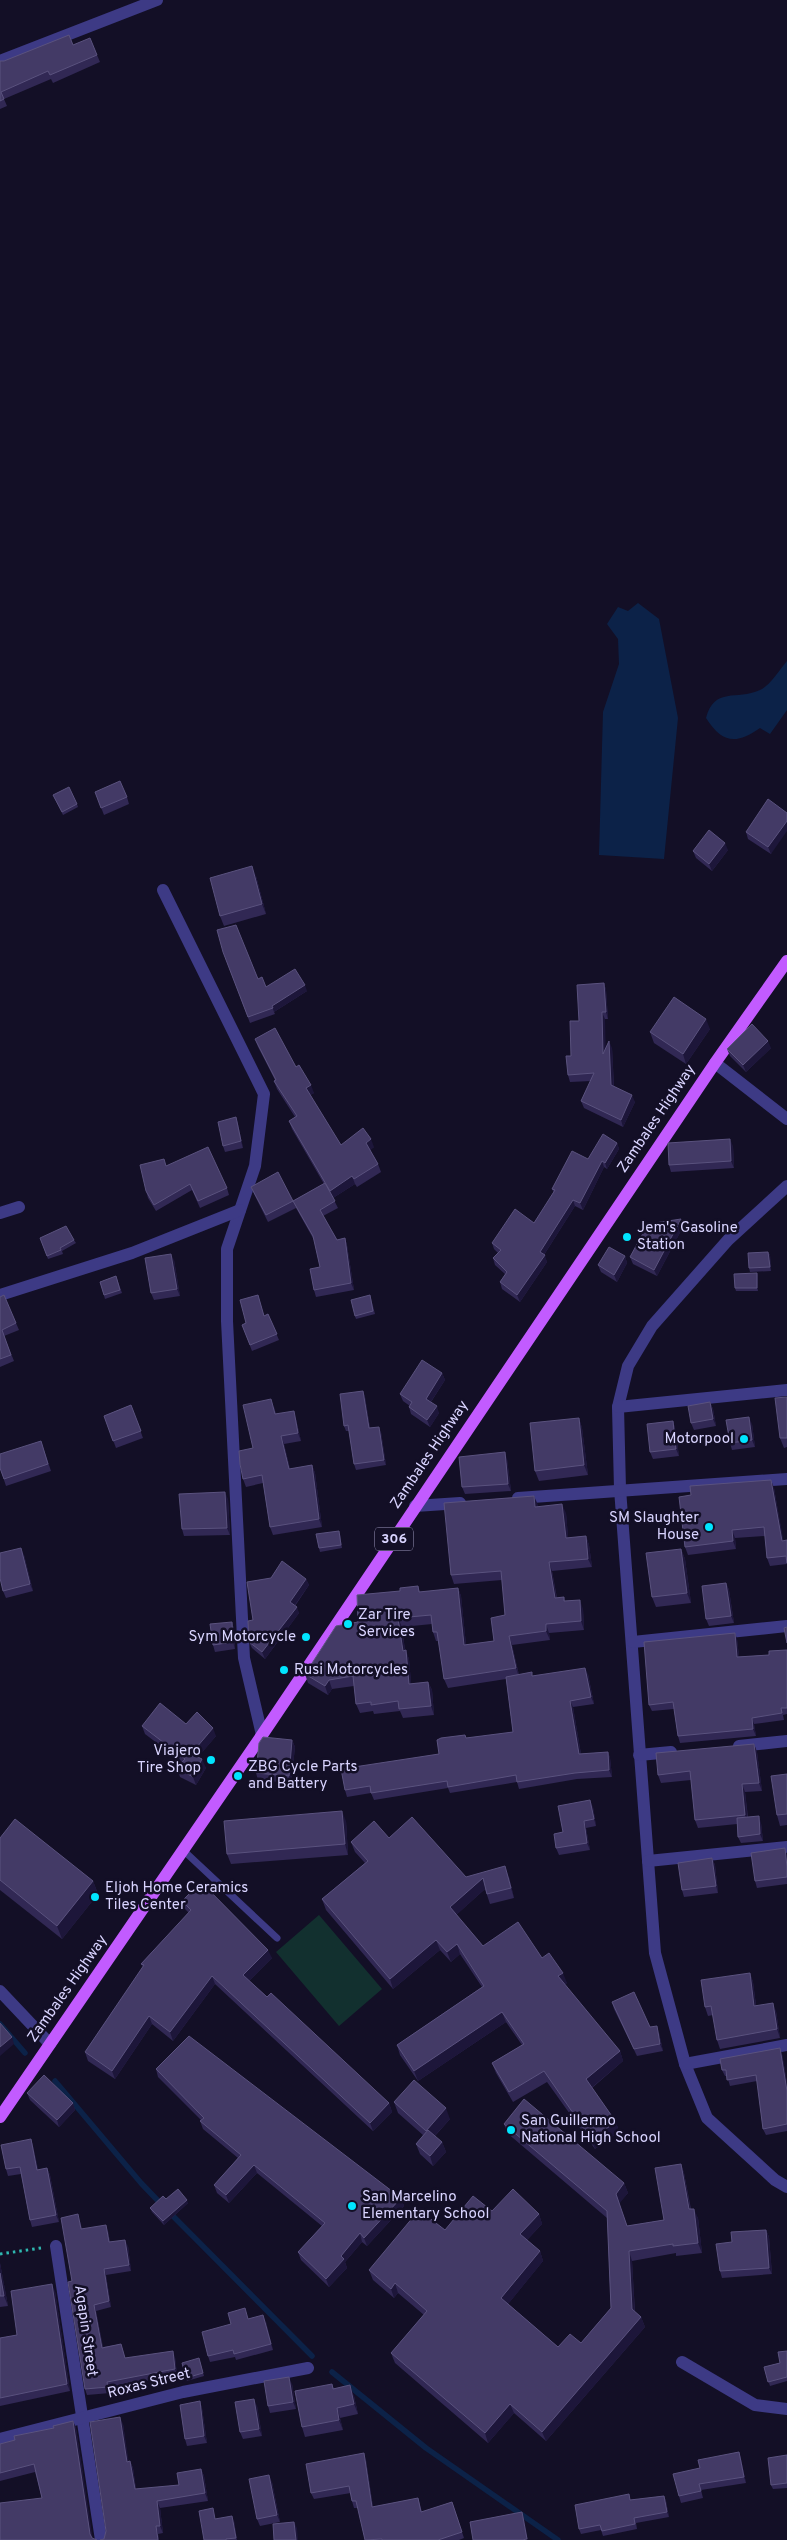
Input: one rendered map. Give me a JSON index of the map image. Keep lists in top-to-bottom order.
{
  "streets": {
    "main road": ["Zambales Highway", "306"],
    "street": ["Agapin Street", "Roxas Street"]
  },
  "crossings": [
    ["Agapin Street", "Roxas Street"]
  ],
  "places": [
    "Jem's Gasoline Station",
    "Motorpool",
    "SM Slaughter House",
    "Zar Tire Services",
    "Sym Motorcycle",
    "Rusi Motorcycles",
    "Viajero Tire Shop",
    "ZBG Cycle Parts and Battery",
    "Eljoh Home Ceramics Tiles Center",
    "San Guillermo National High School",
    "San Marcelino Elementary School"
  ]
}
